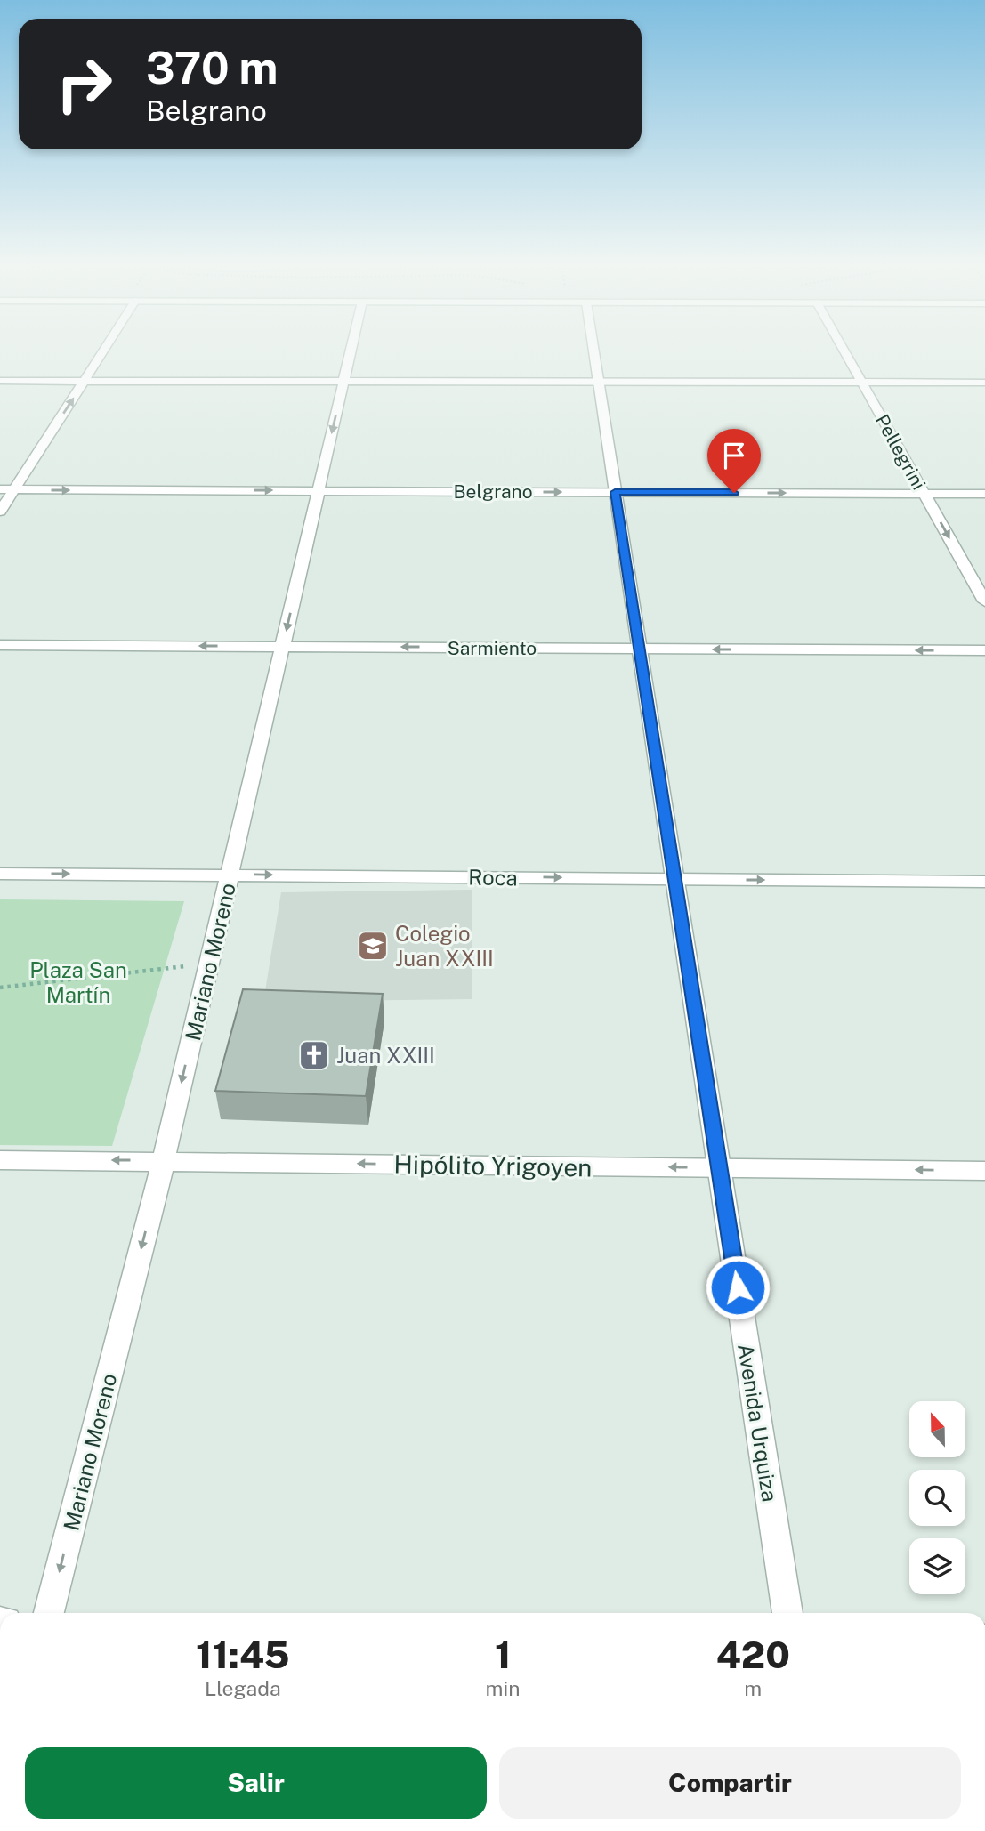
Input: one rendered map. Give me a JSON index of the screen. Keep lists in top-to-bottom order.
{
  "streets": {
    "street": [
      "Pellegrini",
      "Belgrano",
      "Sarmiento",
      "Roca",
      "Mariano Moreno",
      "Hipólito Yrigoyen",
      "Avenida Urquiza"
    ]
  },
  "crossings": [
    ["Pellegrini", "Belgrano"],
    ["Belgrano", "Mariano Moreno"],
    ["Belgrano", "Avenida Urquiza"],
    ["Sarmiento", "Mariano Moreno"],
    ["Sarmiento", "Avenida Urquiza"],
    ["Roca", "Mariano Moreno"],
    ["Roca", "Avenida Urquiza"],
    ["Mariano Moreno", "Hipólito Yrigoyen"],
    ["Hipólito Yrigoyen", "Avenida Urquiza"]
  ],
  "one_way": [
    "Pellegrini",
    "Sarmiento",
    "Roca",
    "Mariano Moreno",
    "Hipólito Yrigoyen"
  ],
  "parks": ["Plaza San Martín"],
  "places": {
    "school or university": ["Colegio Juan XXIII"],
    "church": ["Juan XXIII"]
  },
  "north": "top",
  "page": {
    "turn": ["370 m", "Belgrano"],
    "eta": [
      "11:45",
      "Llegada",
      "1",
      "min",
      "420",
      "m"
    ],
    "buttons": ["Salir", "Compartir"]
  }
}
